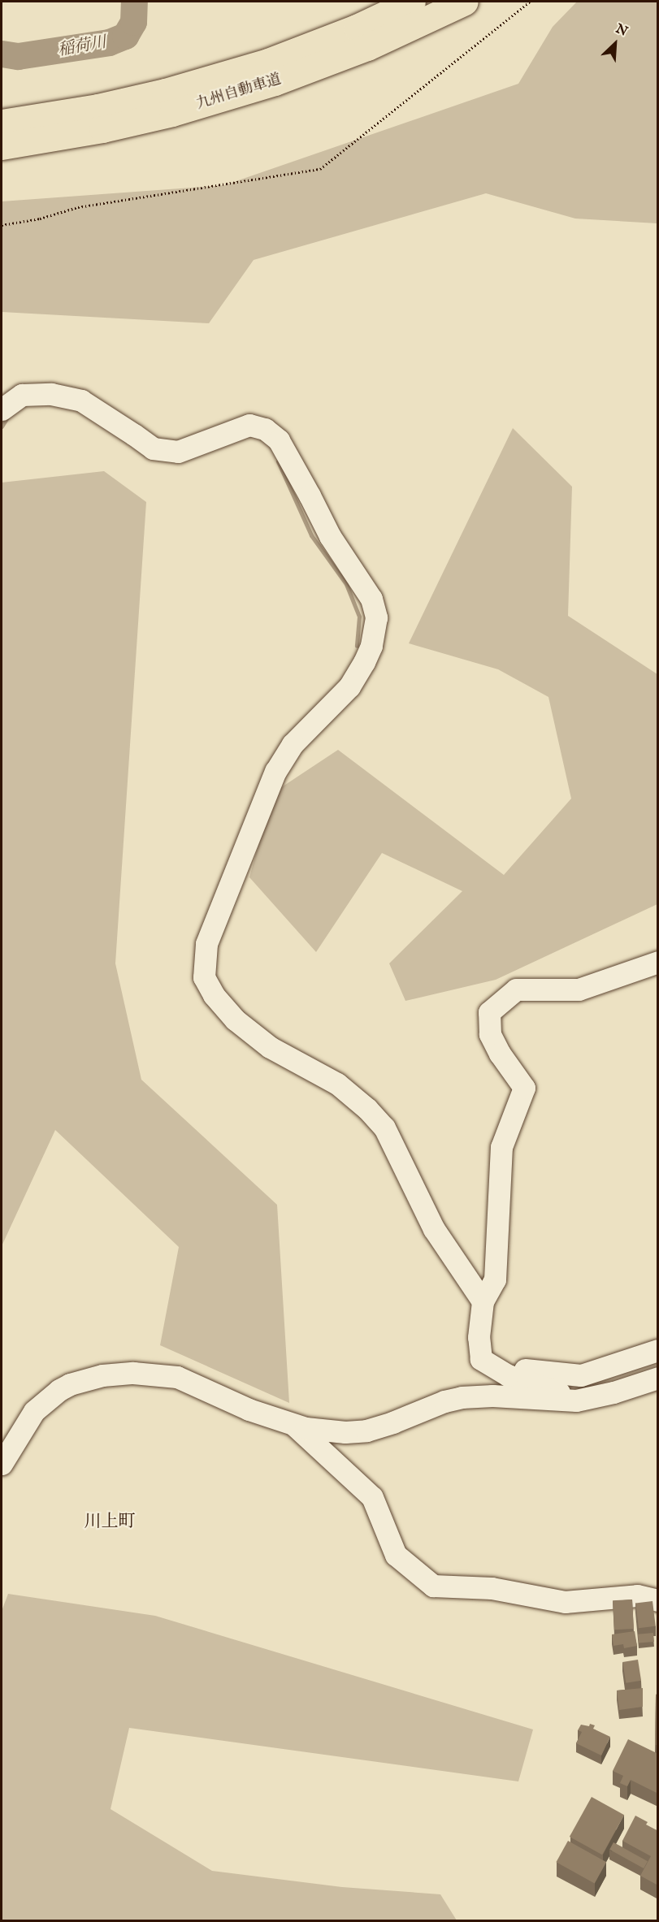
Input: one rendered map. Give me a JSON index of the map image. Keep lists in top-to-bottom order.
{
  "streets": {
    "highway": ["九州自動車道"]
  },
  "districts": ["川上町"],
  "water": ["稲荷川"],
  "north": "top right"
}
